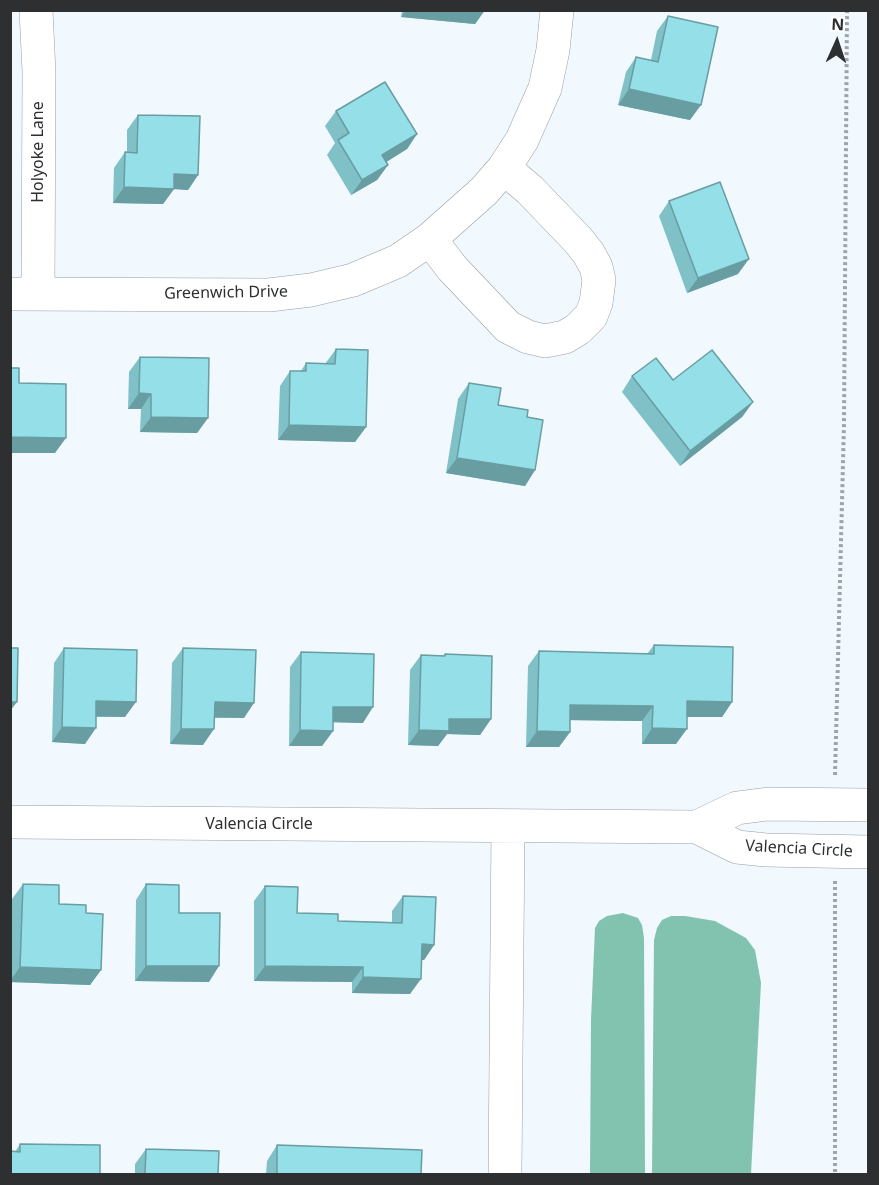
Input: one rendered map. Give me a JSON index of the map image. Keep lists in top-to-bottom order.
{
  "streets": {
    "street": ["Holyoke Lane", "Greenwich Drive", "Valencia Circle"]
  },
  "crossings": [
    ["Holyoke Lane", "Greenwich Drive"]
  ],
  "north": "top"
}
